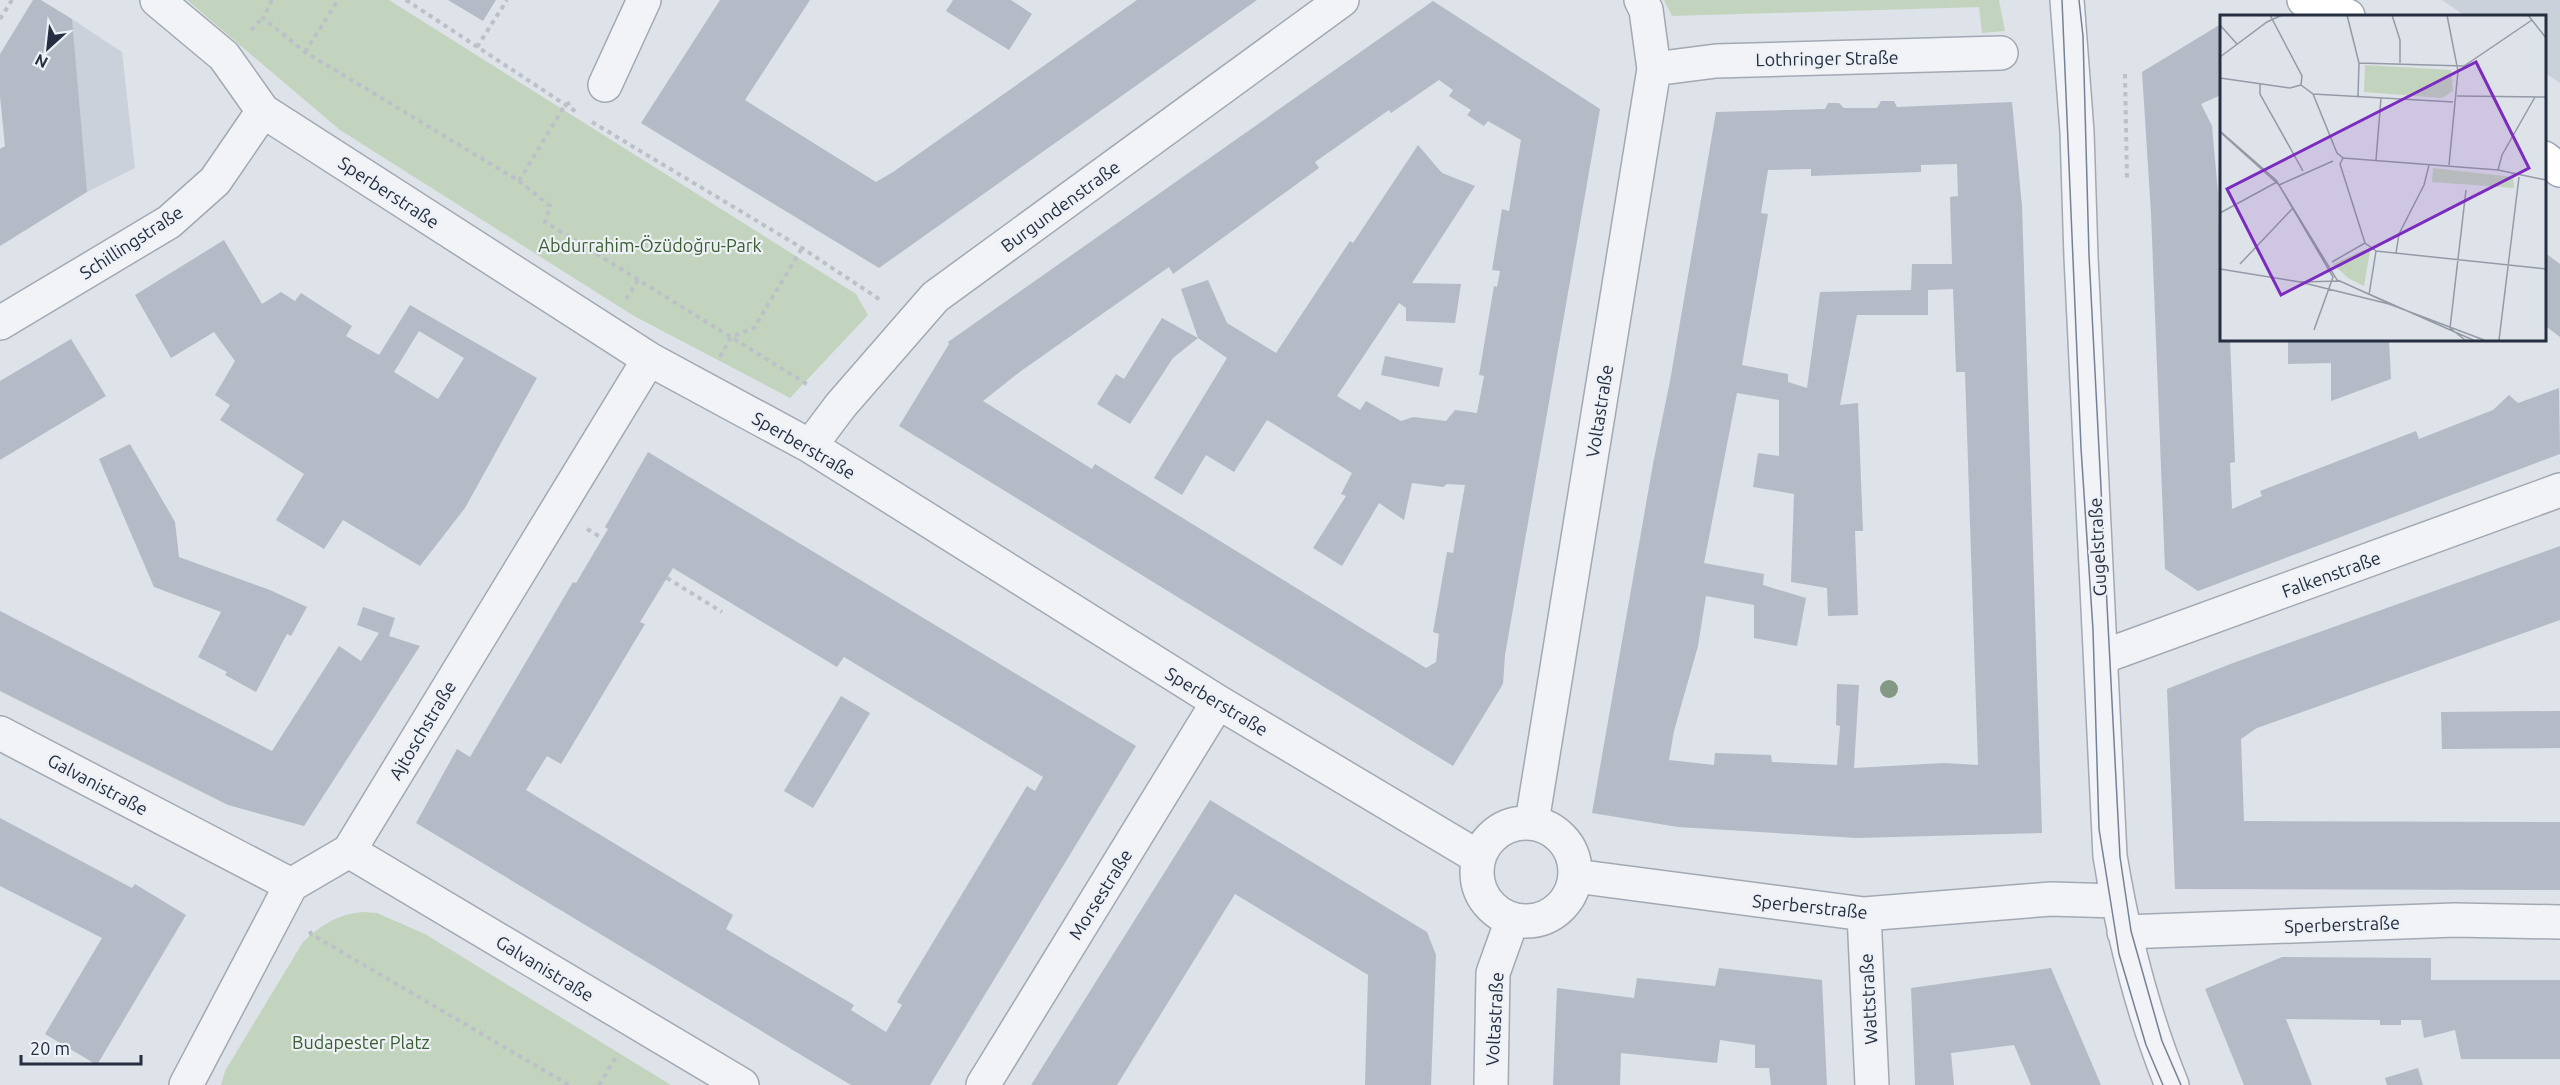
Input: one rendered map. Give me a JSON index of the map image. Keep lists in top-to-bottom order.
{
  "streets": {
    "street": [
      "Lothringer Straße",
      "Sperberstraße",
      "Burgundenstraße",
      "Schillingstraße",
      "Voltastraße",
      "Gugelstraße",
      "Falkenstraße",
      "Ajtoschstraße",
      "Galvanistraße",
      "Morsestraße",
      "Wattstraße"
    ]
  },
  "crossings": [
    ["Lothringer Straße", "Voltastraße"],
    ["Sperberstraße", "Burgundenstraße"],
    ["Sperberstraße", "Schillingstraße"],
    ["Sperberstraße", "Voltastraße"],
    ["Sperberstraße", "Gugelstraße"],
    ["Sperberstraße", "Ajtoschstraße"],
    ["Sperberstraße", "Morsestraße"],
    ["Sperberstraße", "Wattstraße"],
    ["Gugelstraße", "Falkenstraße"],
    ["Ajtoschstraße", "Galvanistraße"]
  ],
  "parks": ["Abdurrahim-Özüdoğru-Park", "Budapester Platz"],
  "scale_bar": "20 m",
  "north": "bottom left"
}
